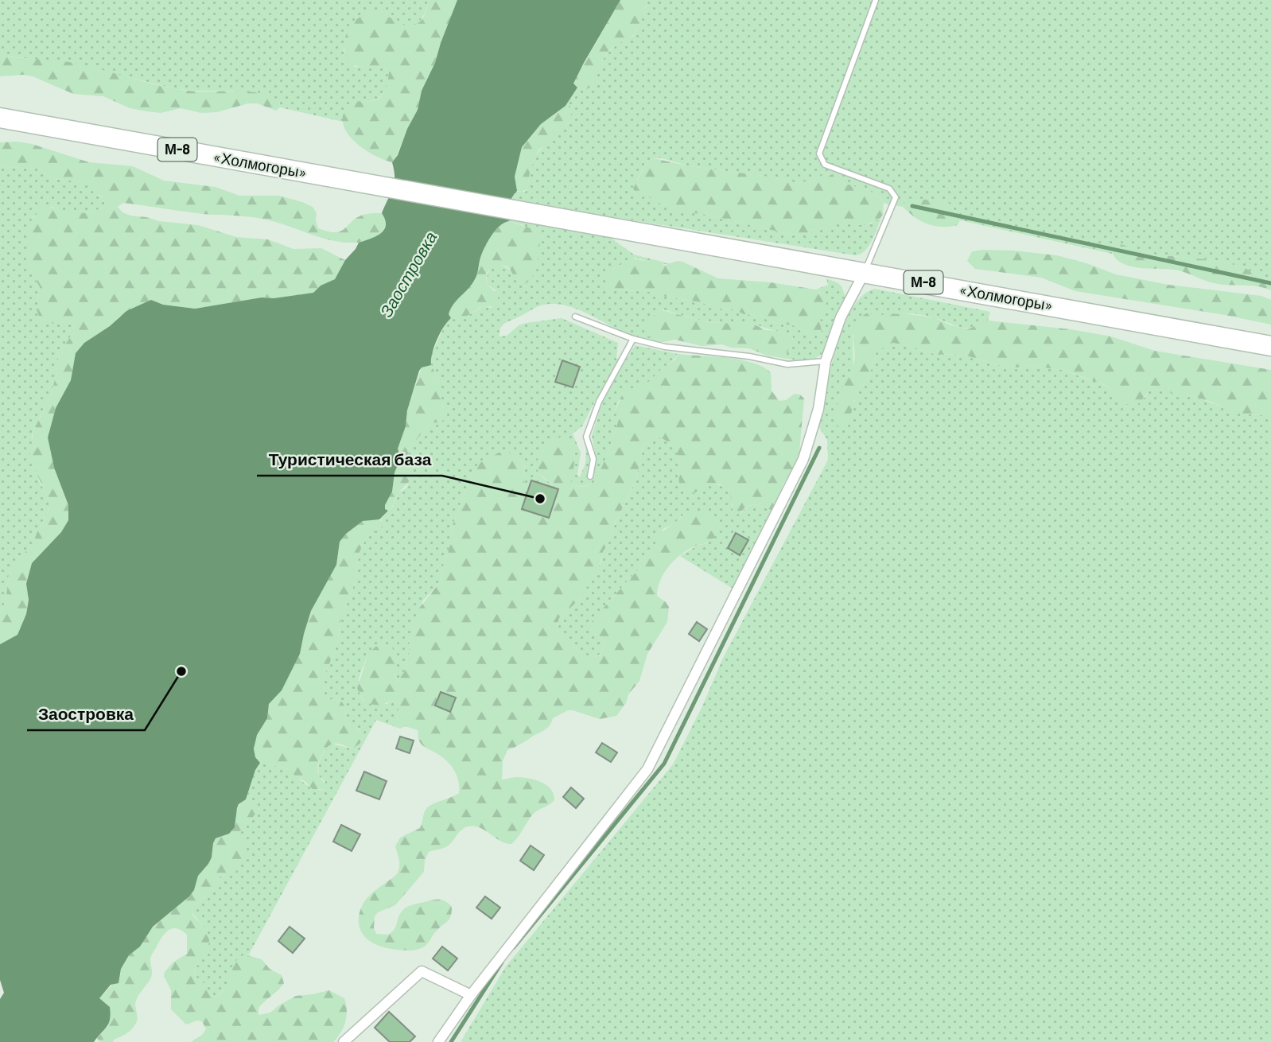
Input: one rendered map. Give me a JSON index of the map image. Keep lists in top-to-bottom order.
{
  "streets": {
    "highway": ["М-8", "«Холмогоры»"]
  },
  "water": ["Заостровка"],
  "places": ["Туристическая база", "Заостровка"]
}
